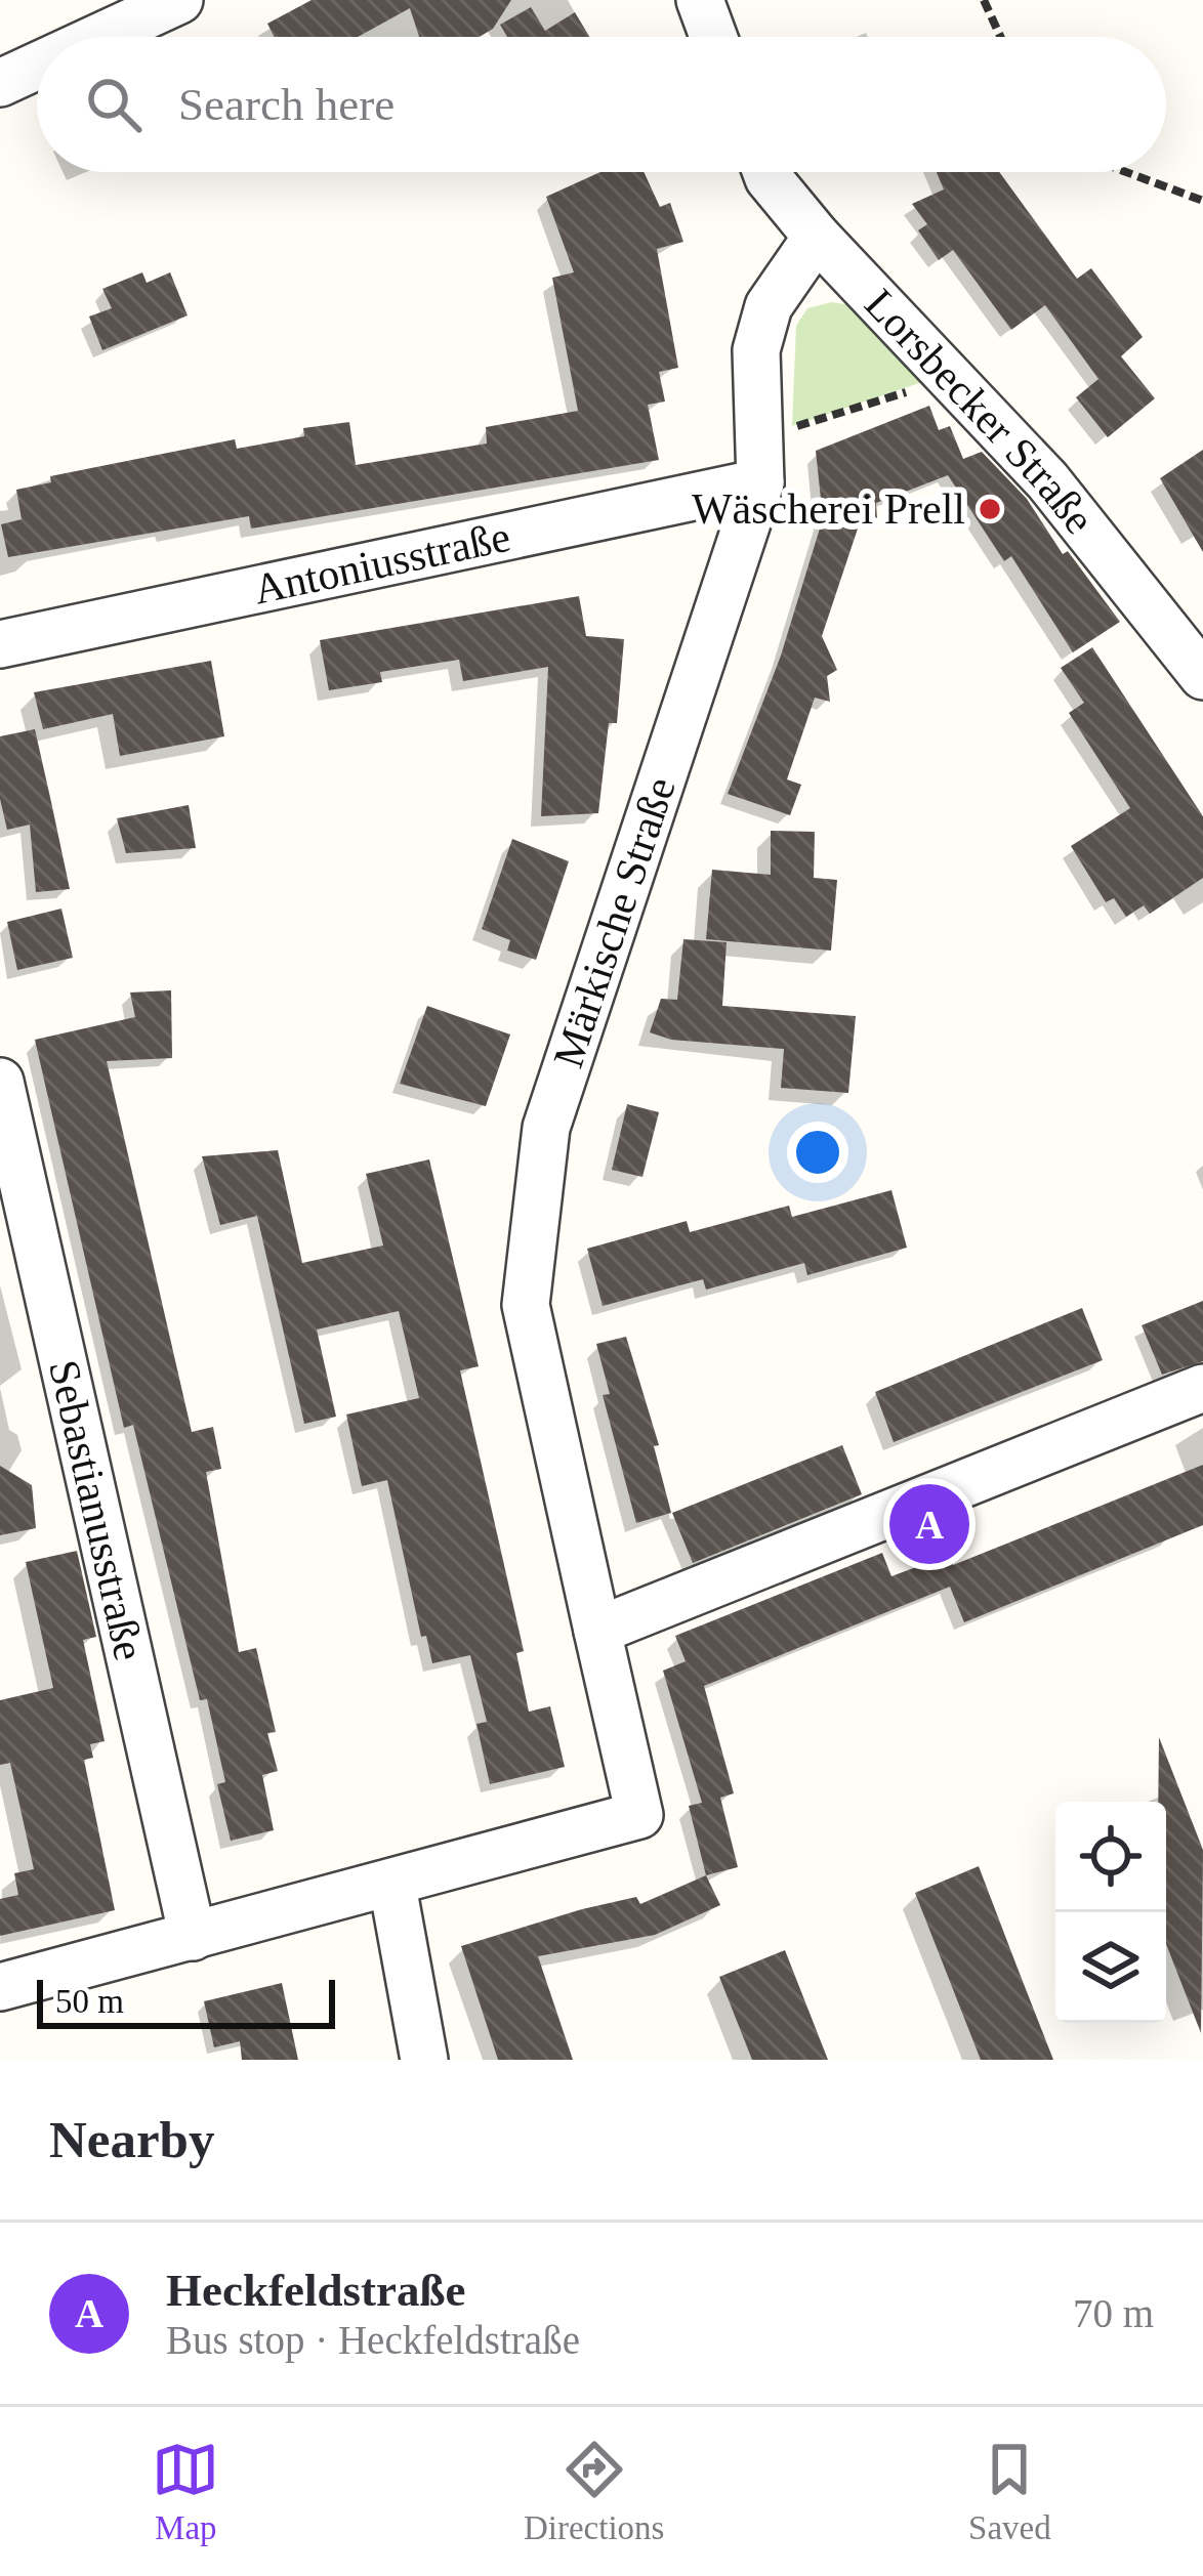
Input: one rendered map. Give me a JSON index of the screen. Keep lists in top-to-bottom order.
{
  "streets": {
    "street": [
      "Lorsbecker Straße",
      "Antoniusstraße",
      "Märkische Straße",
      "Sebastianusstraße"
    ]
  },
  "crossings": [
    ["Lorsbecker Straße", "Märkische Straße"],
    ["Antoniusstraße", "Märkische Straße"]
  ],
  "places": ["Wäscherei Prell"],
  "scale_bar": "50 m",
  "page": {
    "search": "Search here",
    "pins": "A",
    "scale": "50 m",
    "heading": "Nearby",
    "list": [
      {
        "mark": "A",
        "name": "Heckfeldstraße",
        "note": "Bus stop · Heckfeldstraße",
        "value": "70 m"
      }
    ],
    "nav": ["Map", "Directions", "Saved"]
  }
}
